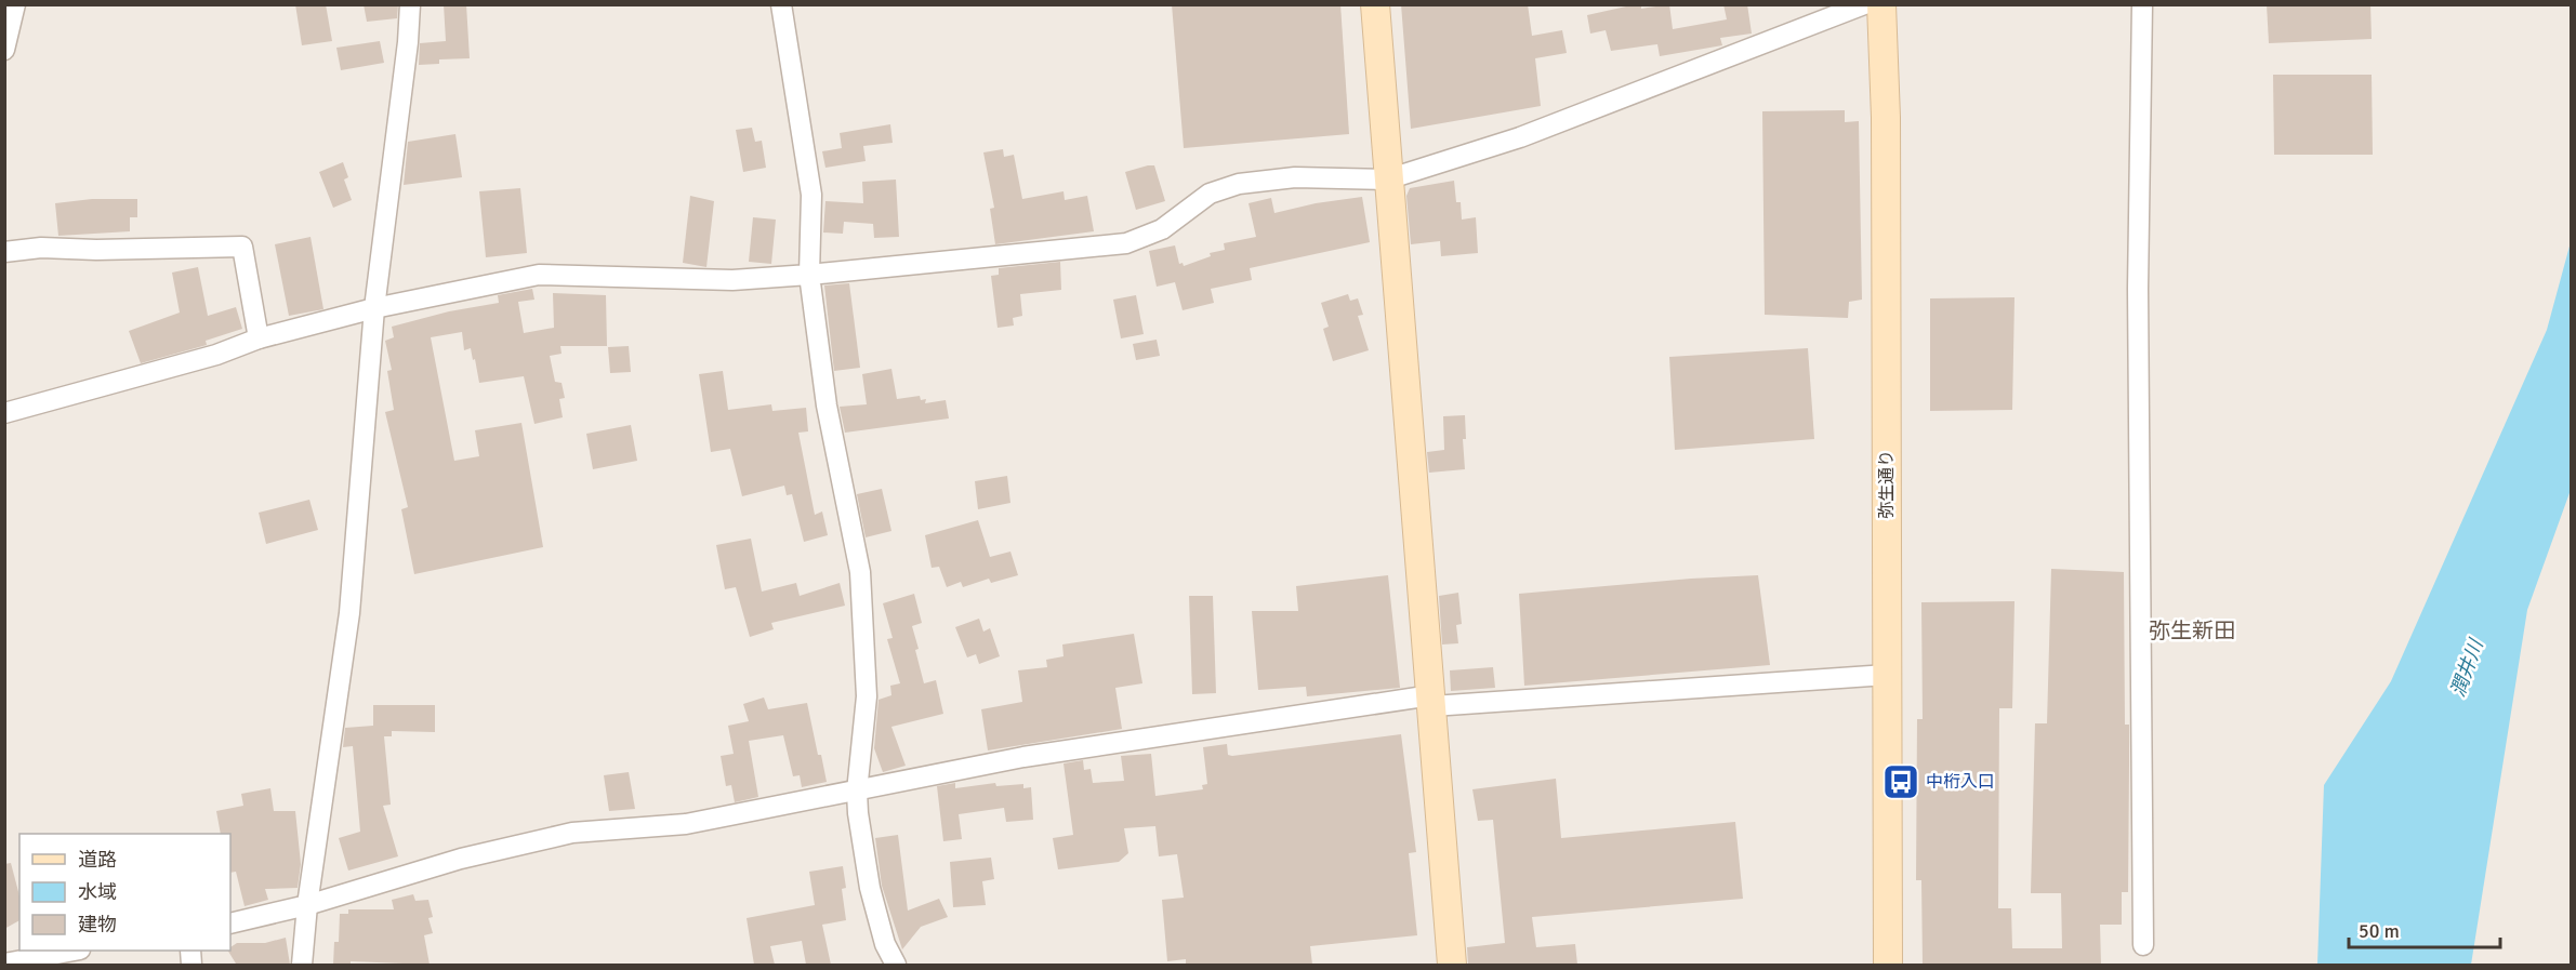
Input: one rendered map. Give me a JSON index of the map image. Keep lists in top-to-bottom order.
{
  "streets": {
    "street": ["弥生通り"]
  },
  "districts": ["弥生新田"],
  "water": ["潤井川"],
  "places": {
    "bus stop": ["中桁入口"]
  },
  "legend": ["道路", "水域", "建物"],
  "scale_bar": "50 m"
}
